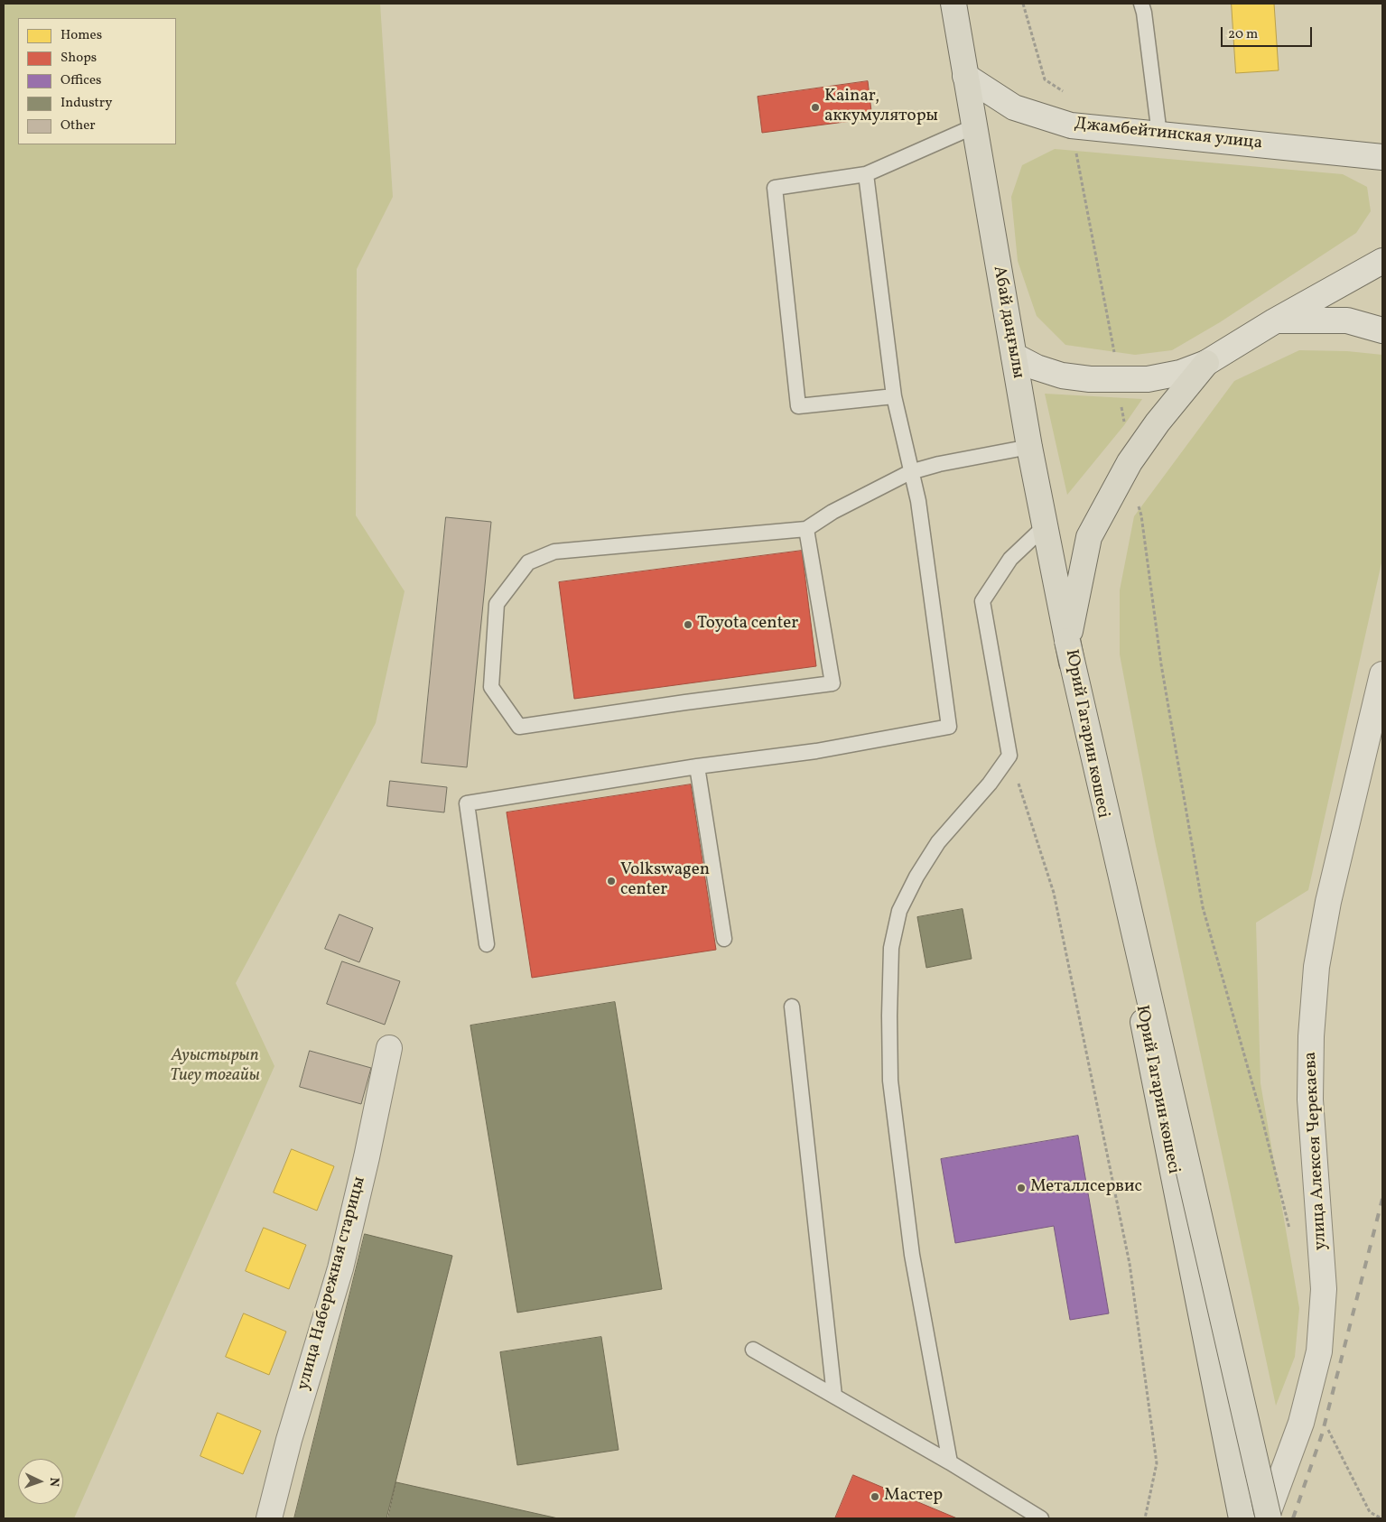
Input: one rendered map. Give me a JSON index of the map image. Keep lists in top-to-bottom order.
{
  "streets": {
    "main road": ["Абай даңғылы", "Юрий Гагарин көшесі"],
    "street": ["Джамбейтинская улица", "улица Алексея Черекаева", "улица Набережная старицы"]
  },
  "crossings": [
    ["Джамбейтинская улица", "Абай даңғылы"],
    ["Абай даңғылы", "Юрий Гагарин көшесі"],
    ["Юрий Гагарин көшесі", "улица Алексея Черекаева"]
  ],
  "parks": ["Ауыстырып Тиеу тоғайы"],
  "places": [
    "Kainar, аккумуляторы",
    "Toyota center",
    "Volkswagen center",
    "Металлсервис",
    "Мастер"
  ],
  "legend": [
    "Homes",
    "Shops",
    "Offices",
    "Industry",
    "Other"
  ],
  "scale_bar": "20 m",
  "north": "right"
}
